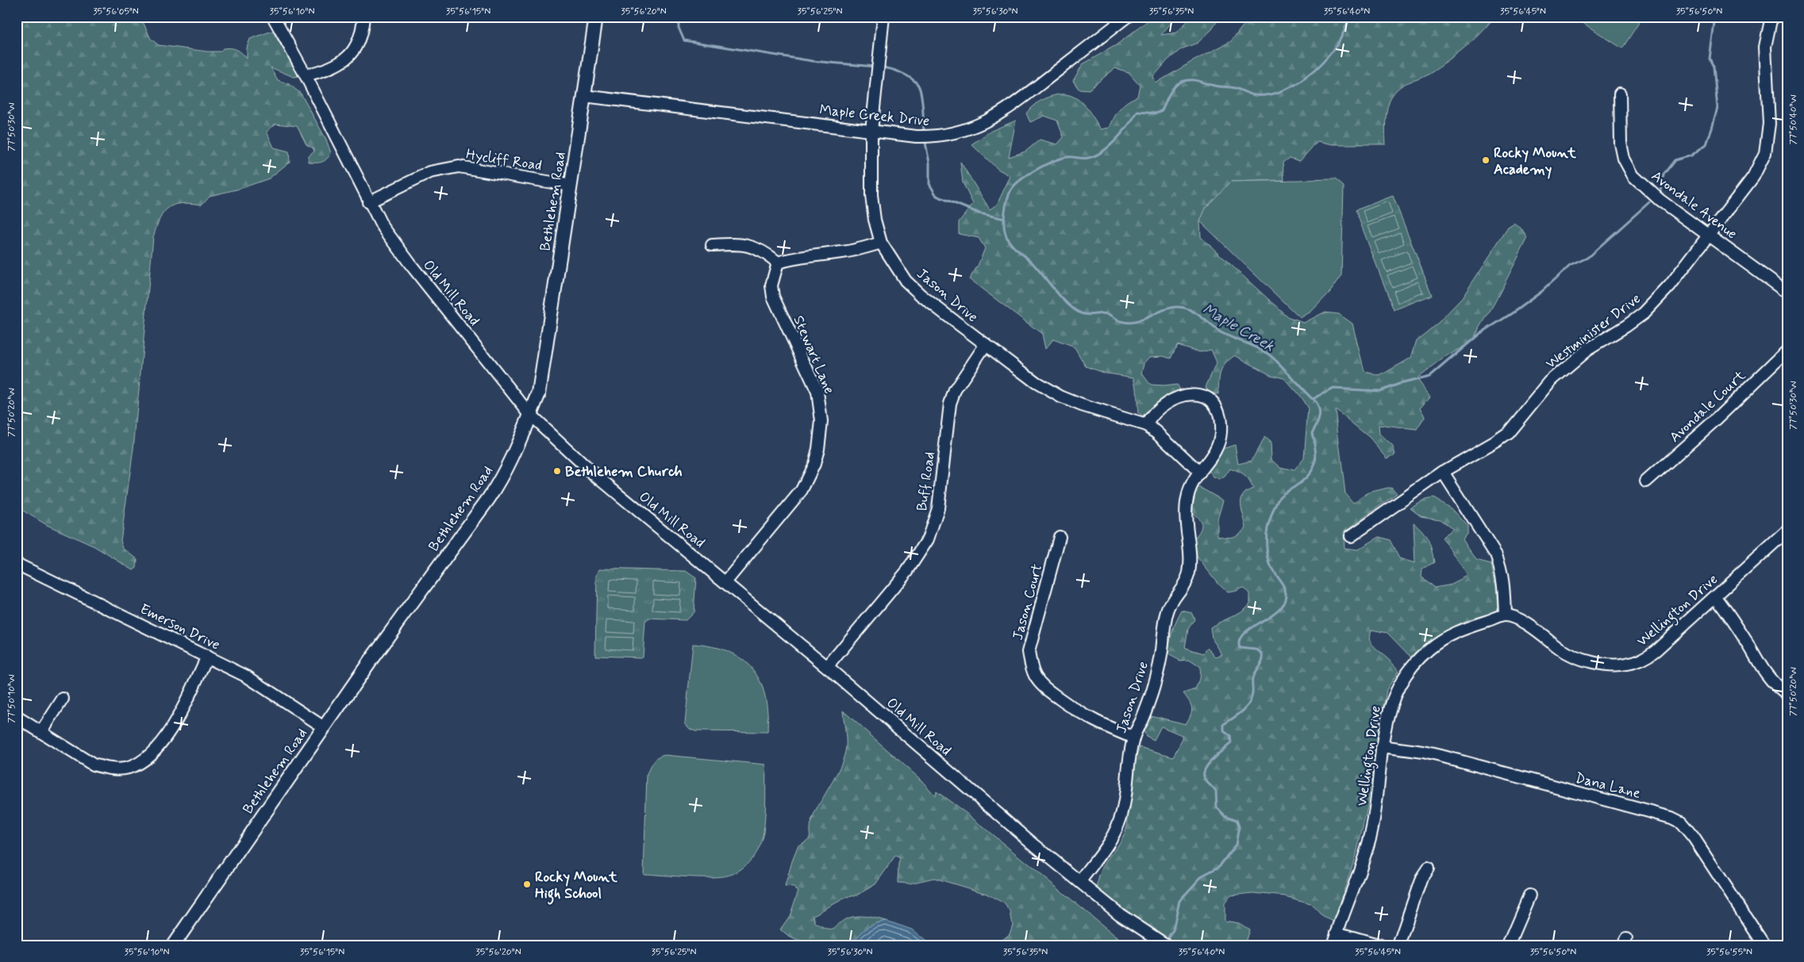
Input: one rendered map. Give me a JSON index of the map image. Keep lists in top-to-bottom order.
{
  "streets": {
    "main road": ["Bethlehem Road"],
    "street": [
      "Maple Creek Drive",
      "Hycliff Road",
      "Avondale Avenue",
      "Old Mill Road",
      "Jason Drive",
      "Westminister Drive",
      "Stewart Lane",
      "Avondale Court",
      "Buff Road",
      "Jason Court",
      "Wellington Drive",
      "Emerson Drive",
      "Dana Lane"
    ]
  },
  "crossings": [
    ["Maple Creek Drive", "Bethlehem Road"],
    ["Maple Creek Drive", "Jason Drive"],
    ["Hycliff Road", "Bethlehem Road"],
    ["Hycliff Road", "Old Mill Road"],
    ["Bethlehem Road", "Old Mill Road"],
    ["Bethlehem Road", "Emerson Drive"],
    ["Avondale Avenue", "Westminister Drive"],
    ["Old Mill Road", "Jason Drive"],
    ["Old Mill Road", "Stewart Lane"],
    ["Old Mill Road", "Buff Road"],
    ["Jason Drive", "Buff Road"],
    ["Jason Drive", "Jason Court"],
    ["Wellington Drive", "Dana Lane"]
  ],
  "water": ["Maple Creek"],
  "places": ["Rocky Mount Academy", "Bethlehem Church", "Rocky Mount High School"],
  "coordinates": [
    "35°56'05\"N",
    "35°56'10\"N",
    "35°56'15\"N",
    "35°56'20\"N",
    "35°56'25\"N",
    "35°56'30\"N",
    "35°56'35\"N",
    "35°56'40\"N",
    "35°56'45\"N",
    "35°56'50\"N",
    "77°50'40\"W",
    "77°50'30\"W",
    "77°50'20\"W",
    "77°50'10\"W",
    "35°56'55\"N"
  ]
}
